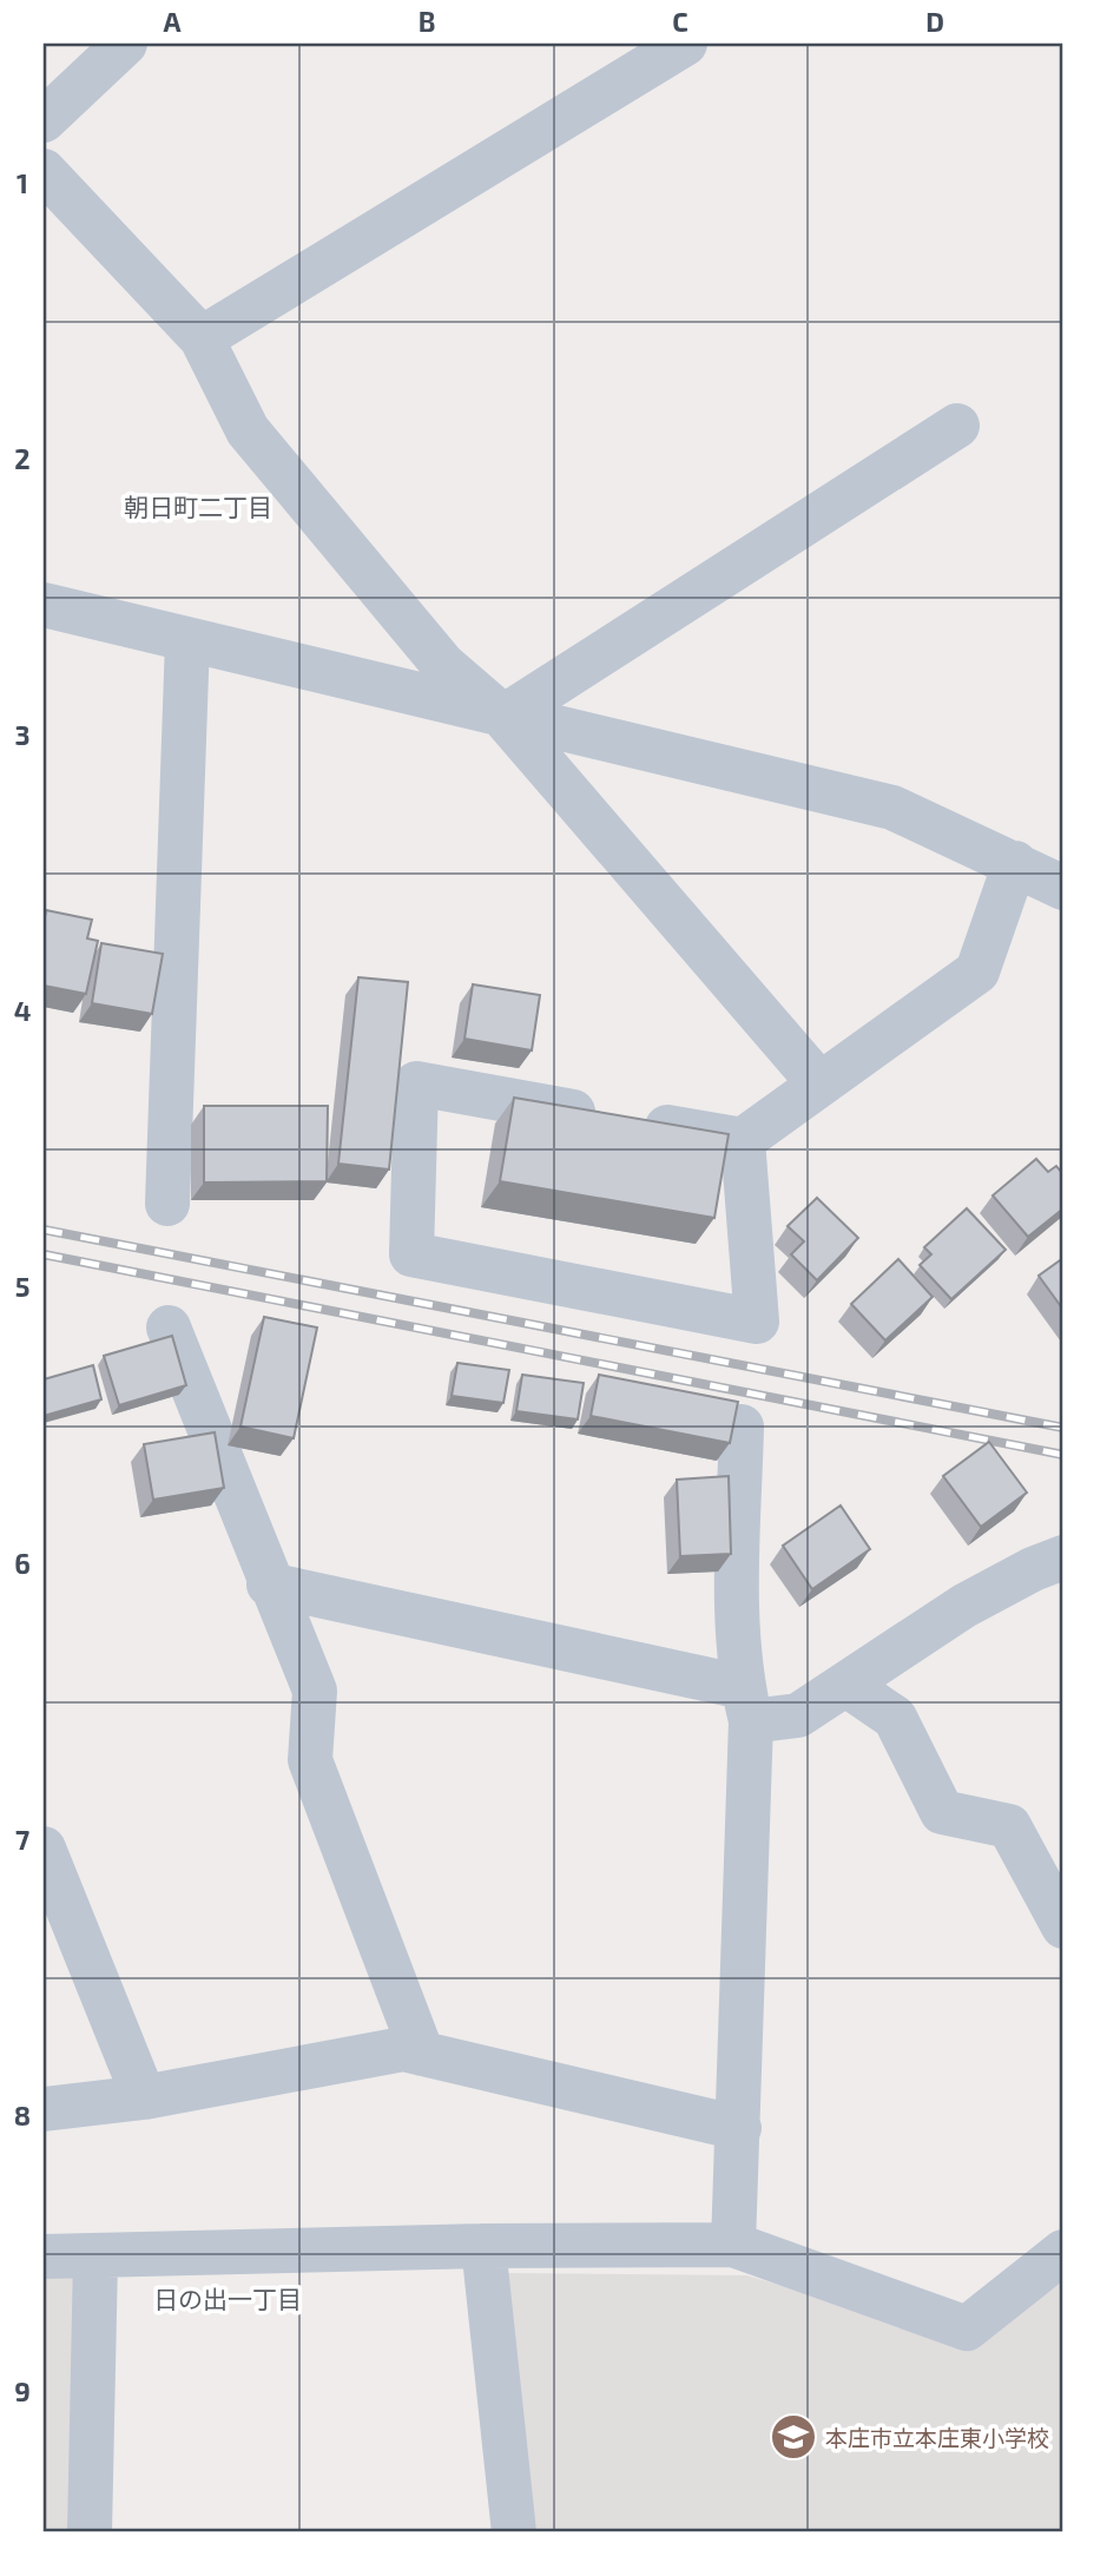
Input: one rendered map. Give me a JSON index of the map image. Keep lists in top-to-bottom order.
{
  "districts": ["朝日町二丁目", "日の出一丁目"],
  "places": {
    "school or university": ["本庄市立本庄東小学校"]
  },
  "grid": {
    "columns": [
      "A",
      "B",
      "C",
      "D"
    ],
    "rows": [
      "1",
      "2",
      "3",
      "4",
      "5",
      "6",
      "7",
      "8",
      "9"
    ]
  }
}
